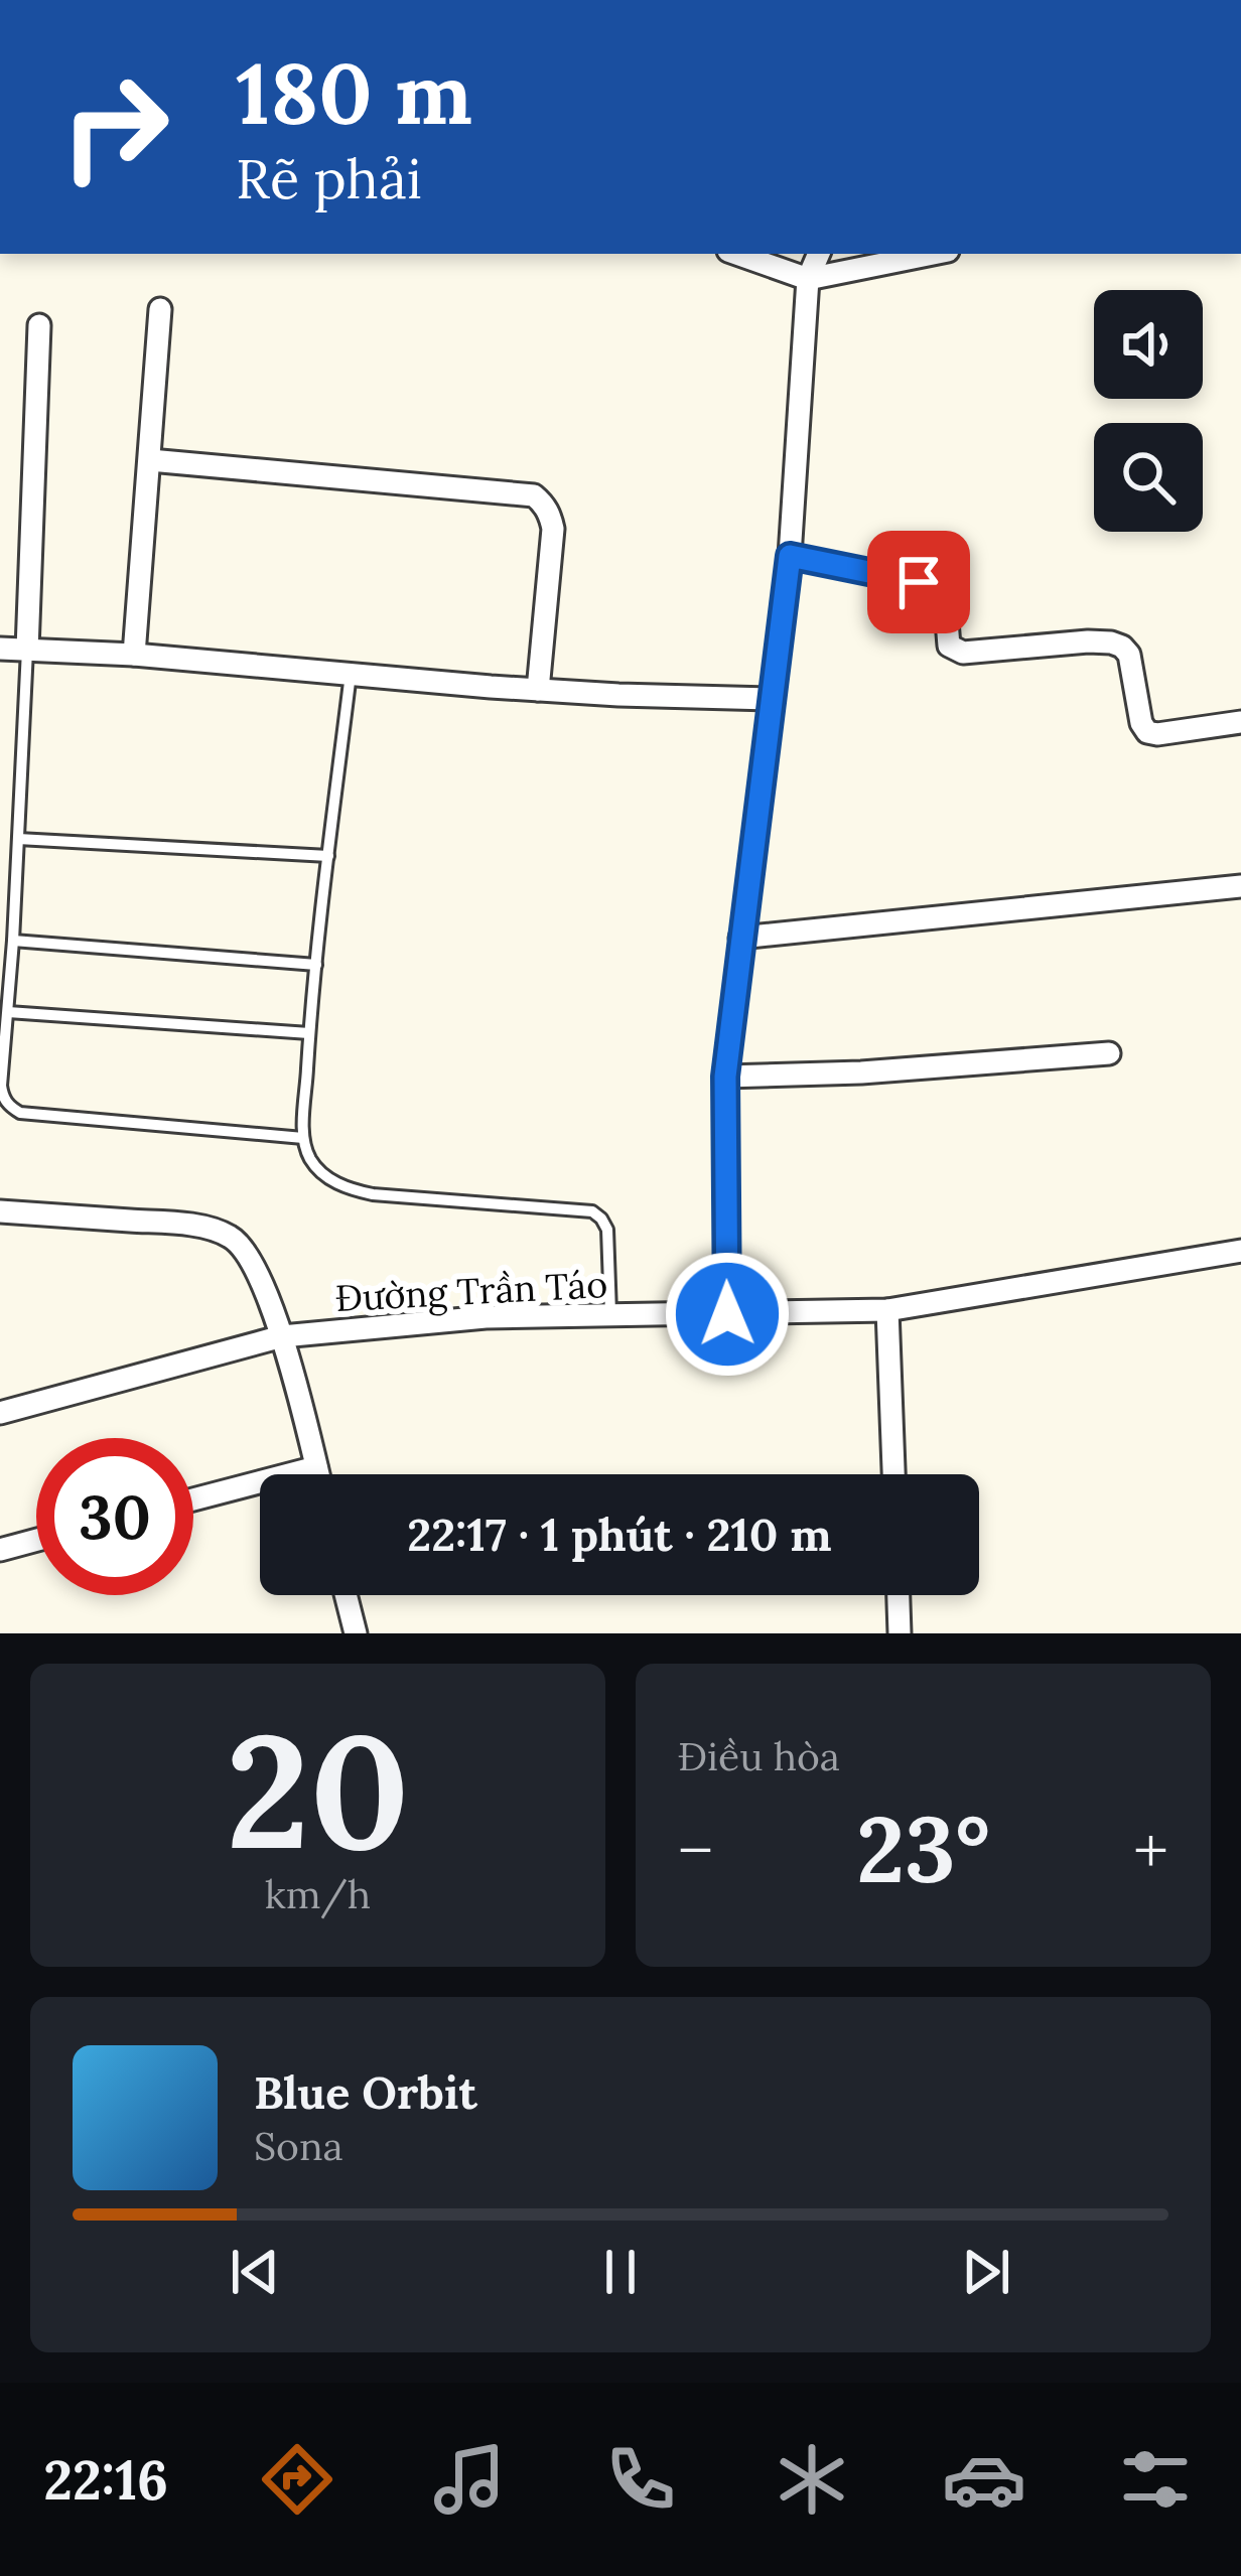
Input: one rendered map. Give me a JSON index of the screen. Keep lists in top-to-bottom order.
{
  "streets": {
    "street": ["Đường Trần Táo"]
  },
  "page": {
    "turn": ["180 m", "Rẽ phải"],
    "limit": "30",
    "trip": "22:17 · 1 phút · 210 m",
    "tile": [
      ["20", "km/h"],
      "Điều hòa"
    ],
    "heat": ["−", "23°", "+"],
    "song": ["Blue Orbit", "Sona"],
    "tabs": "22:16"
  }
}
